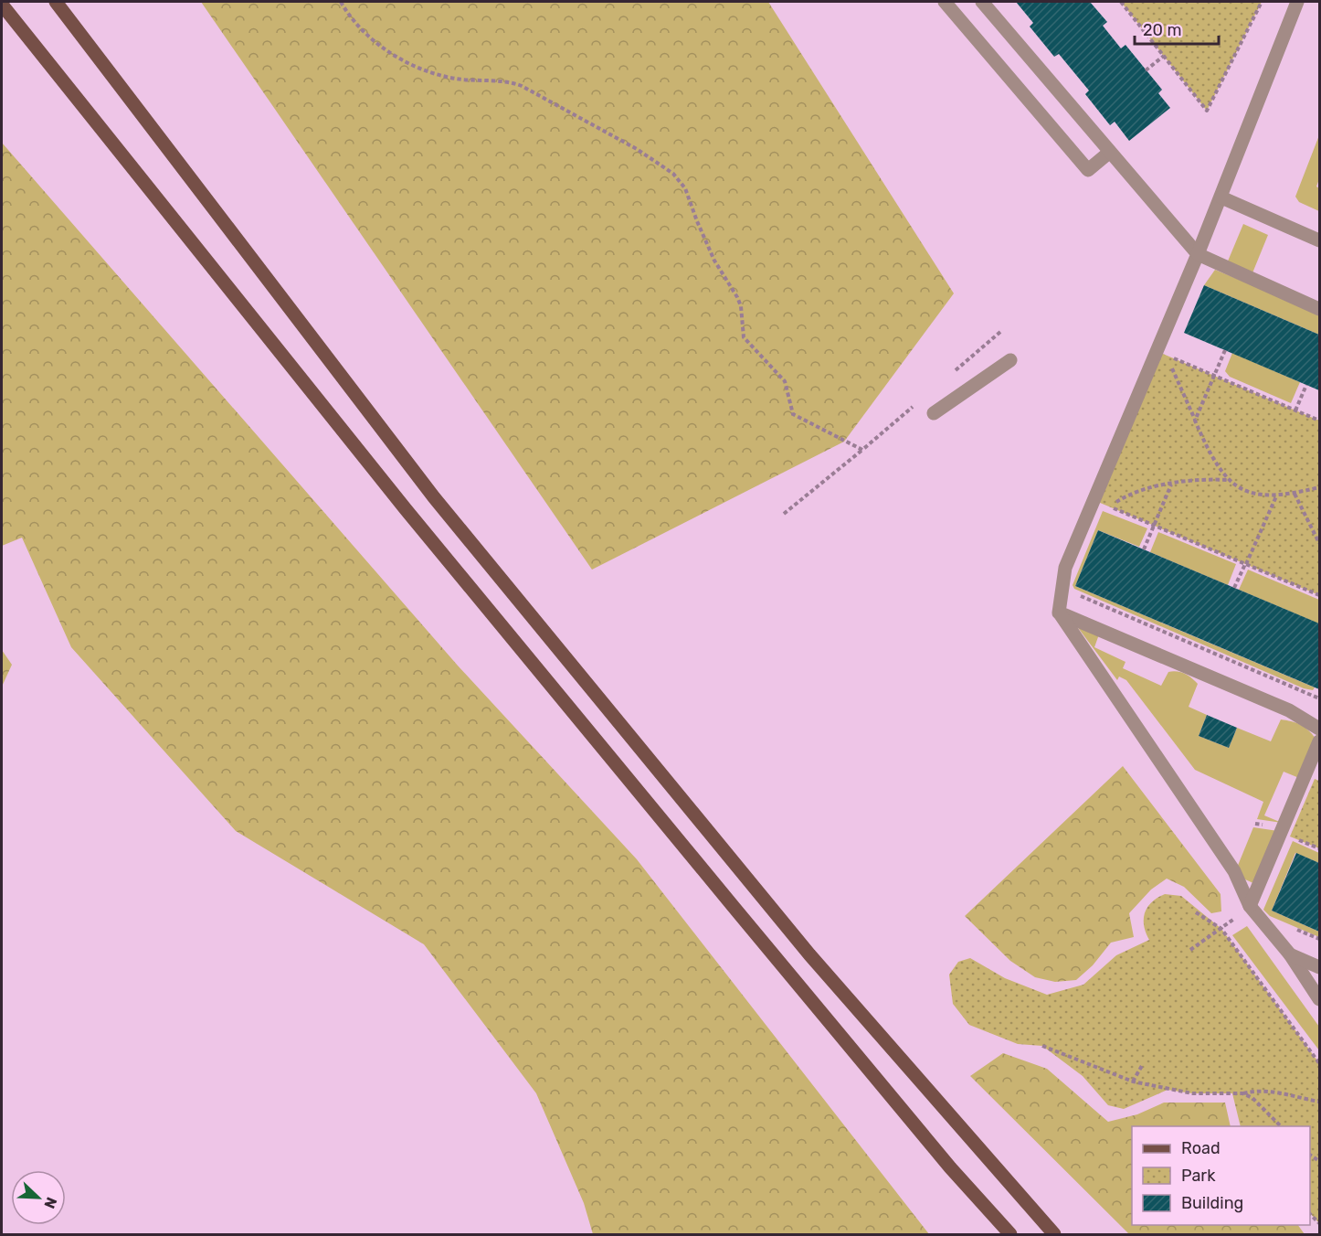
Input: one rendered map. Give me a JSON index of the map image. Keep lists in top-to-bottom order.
{
  "legend": ["Road", "Park", "Building"],
  "scale_bar": "20 m",
  "north": "bottom right"
}
